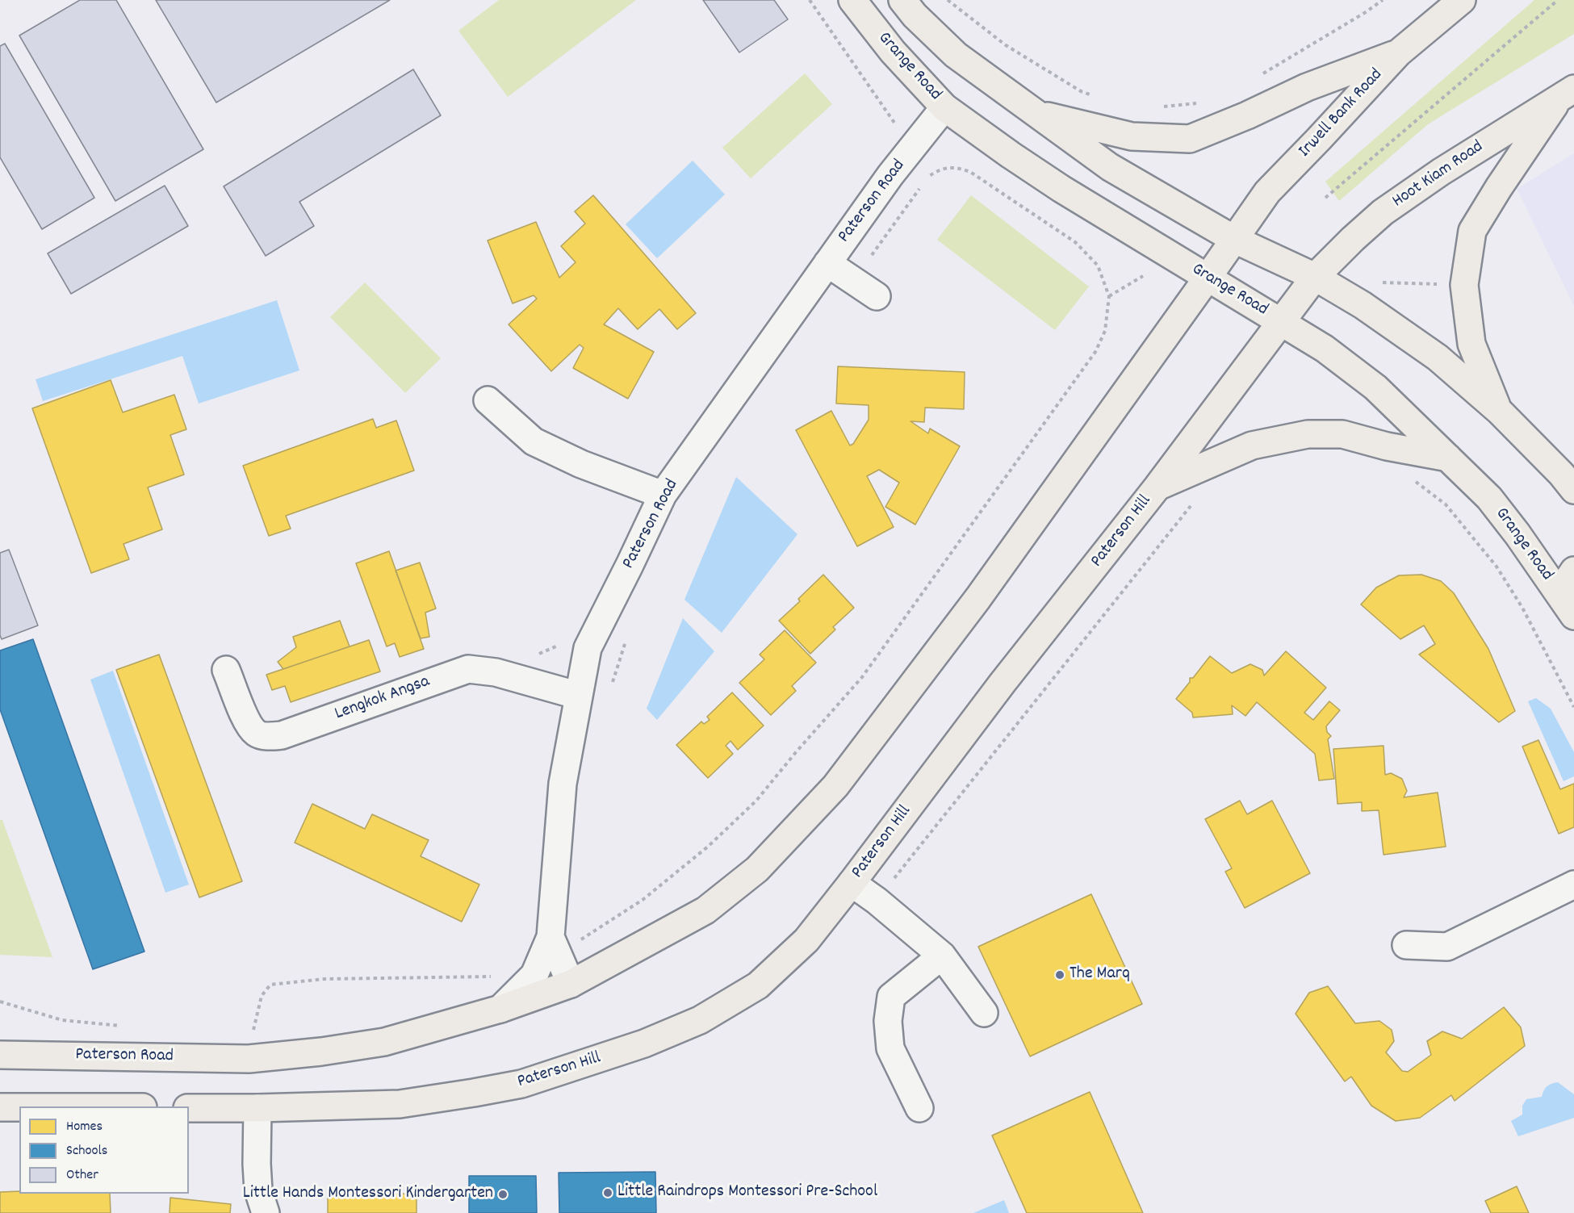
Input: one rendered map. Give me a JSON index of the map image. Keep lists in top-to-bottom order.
{
  "streets": {
    "main road": [
      "Grange Road",
      "Irwell Bank Road",
      "Hoot Kiam Road",
      "Paterson Road",
      "Paterson Hill"
    ],
    "street": ["Lengkok Angsa"]
  },
  "crossings": [
    ["Grange Road", "Paterson Road"],
    ["Grange Road", "Paterson Hill"],
    ["Hoot Kiam Road", "Paterson Hill"],
    ["Paterson Road", "Lengkok Angsa"]
  ],
  "places": ["The Marq", "Little Raindrops Montessori Pre-School", "Little Hands Montessori Kindergarten"],
  "legend": ["Homes", "Schools", "Other"]
}
